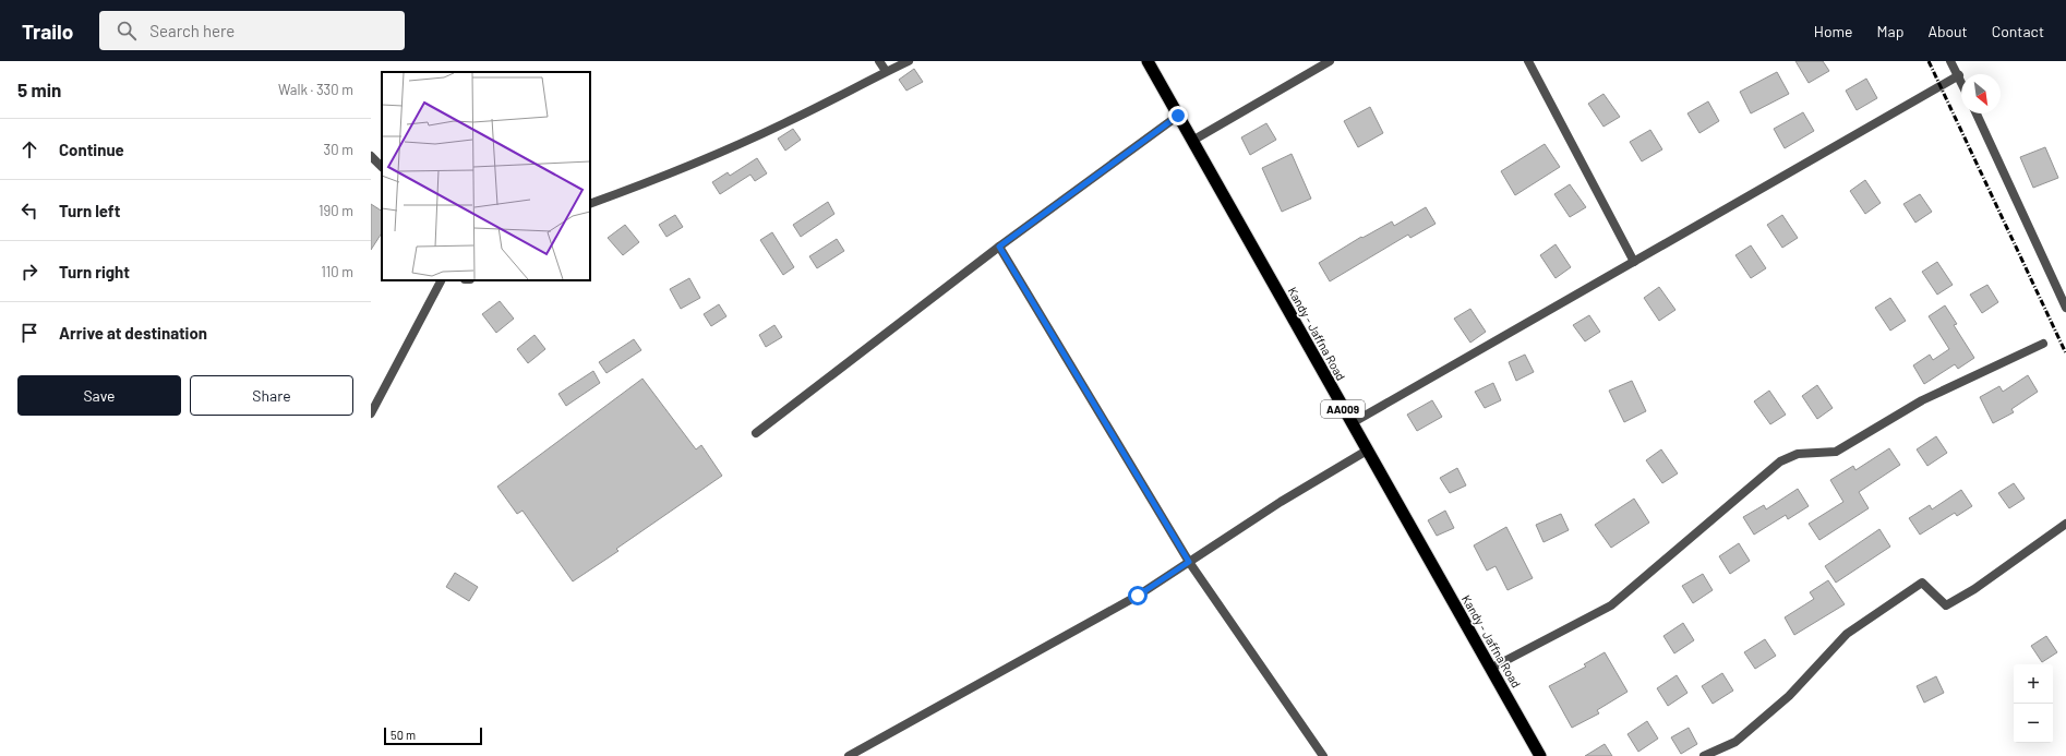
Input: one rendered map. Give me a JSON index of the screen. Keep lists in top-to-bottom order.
{
  "streets": {
    "highway": ["Kandy - Jaffna Road", "AA009"]
  },
  "scale_bar": "50 m",
  "north": "bottom right",
  "page": {
    "header": "Trailo",
    "search": "Search here",
    "nav": [
      "Home",
      "Map",
      "About",
      "Contact"
    ],
    "heading": ["5 min", "Walk · 330 m"],
    "list": [
      ["Continue", "30 m"],
      ["Turn left", "190 m"],
      ["Turn right", "110 m"],
      "Arrive at destination"
    ],
    "buttons": ["Save", "Share"],
    "map_buttons": ["+", "−"],
    "scale": "50 m"
  }
}
